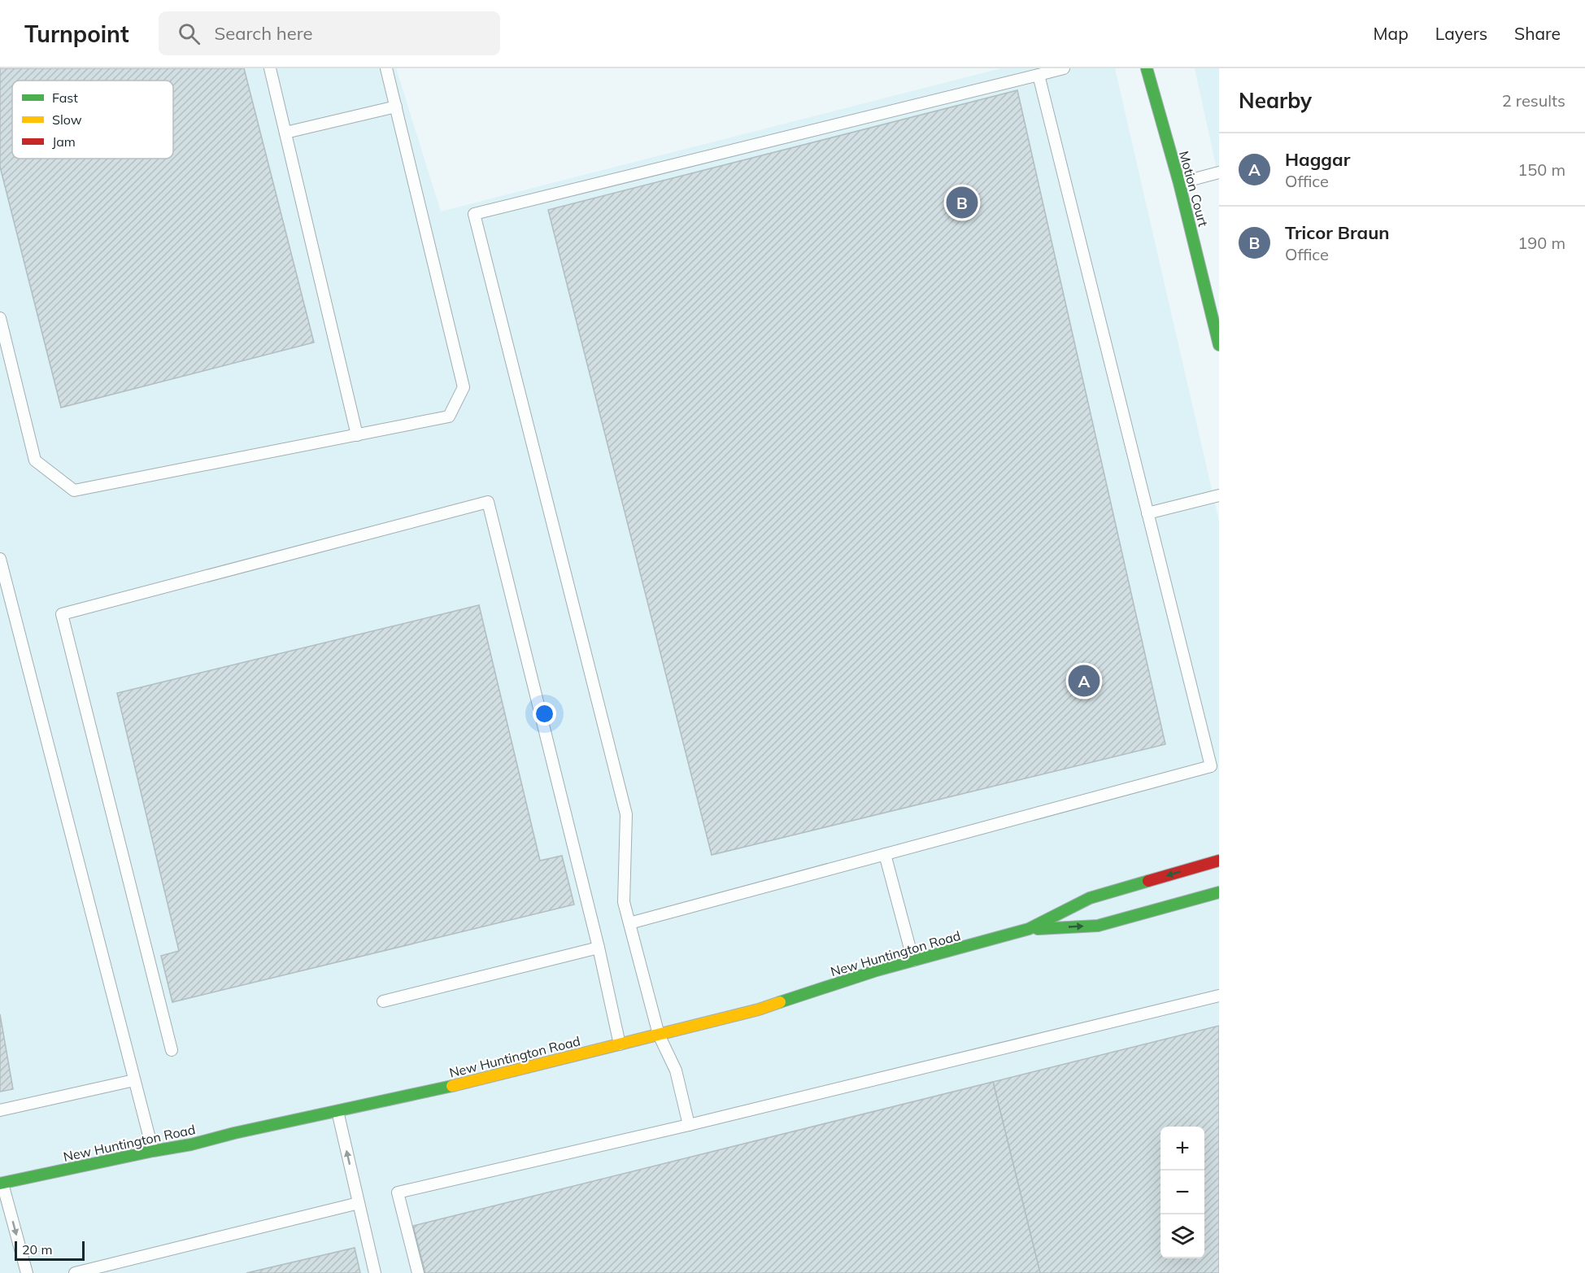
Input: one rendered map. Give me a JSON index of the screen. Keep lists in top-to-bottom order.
{
  "streets": {
    "street": ["Motion Court", "New Huntington Road"]
  },
  "legend": ["Fast", "Slow", "Jam"],
  "scale_bar": "20 m",
  "page": {
    "header": "Turnpoint",
    "search": "Search here",
    "nav": ["Map", "Layers", "Share"],
    "heading": ["Nearby", "2 results"],
    "list": [
      {
        "mark": "A",
        "name": "Haggar",
        "note": "Office",
        "value": "150 m"
      },
      {
        "mark": "B",
        "name": "Tricor Braun",
        "note": "Office",
        "value": "190 m"
      }
    ],
    "pins": ["B", "A"],
    "map_buttons": ["+", "−"],
    "scale": "20 m"
  }
}
